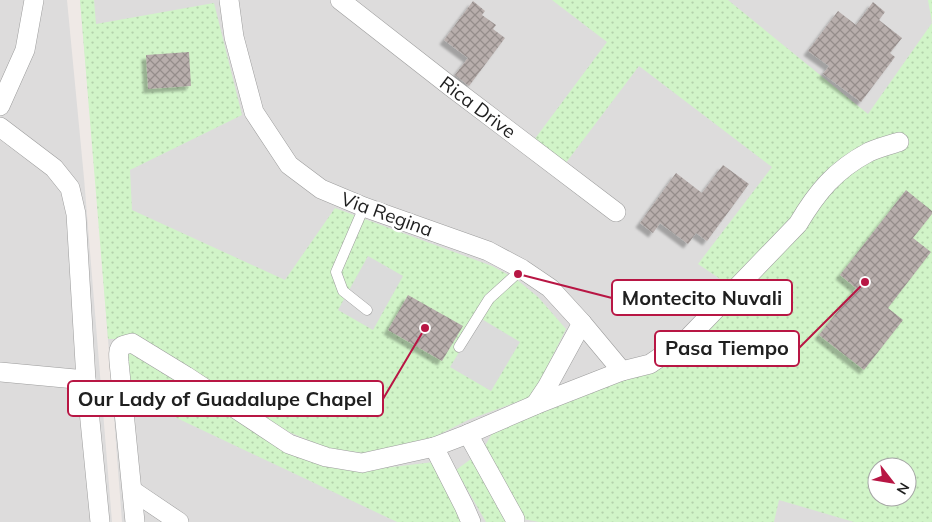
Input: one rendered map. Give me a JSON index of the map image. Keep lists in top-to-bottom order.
{
  "streets": {
    "street": ["Rica Drive", "Via Regina"]
  },
  "places": ["Montecito Nuvali", "Pasa Tiempo", "Our Lady of Guadalupe Chapel"],
  "north": "bottom right"
}
